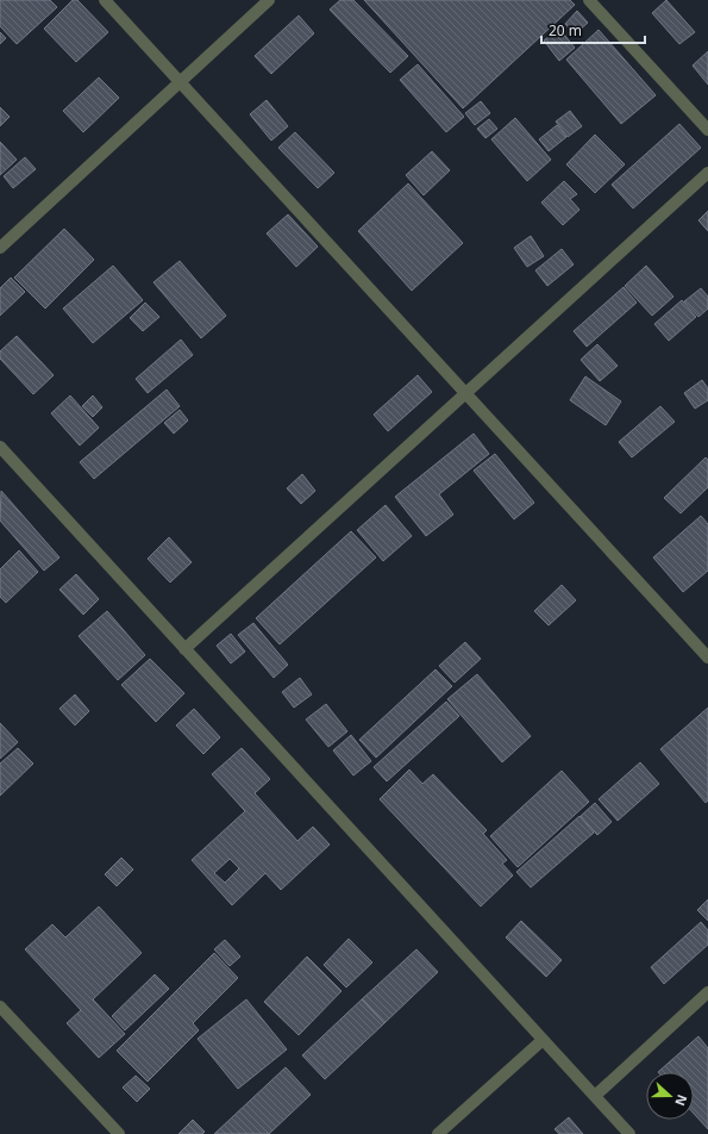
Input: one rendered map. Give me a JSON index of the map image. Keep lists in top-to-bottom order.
{
  "scale_bar": "20 m",
  "north": "right"
}
